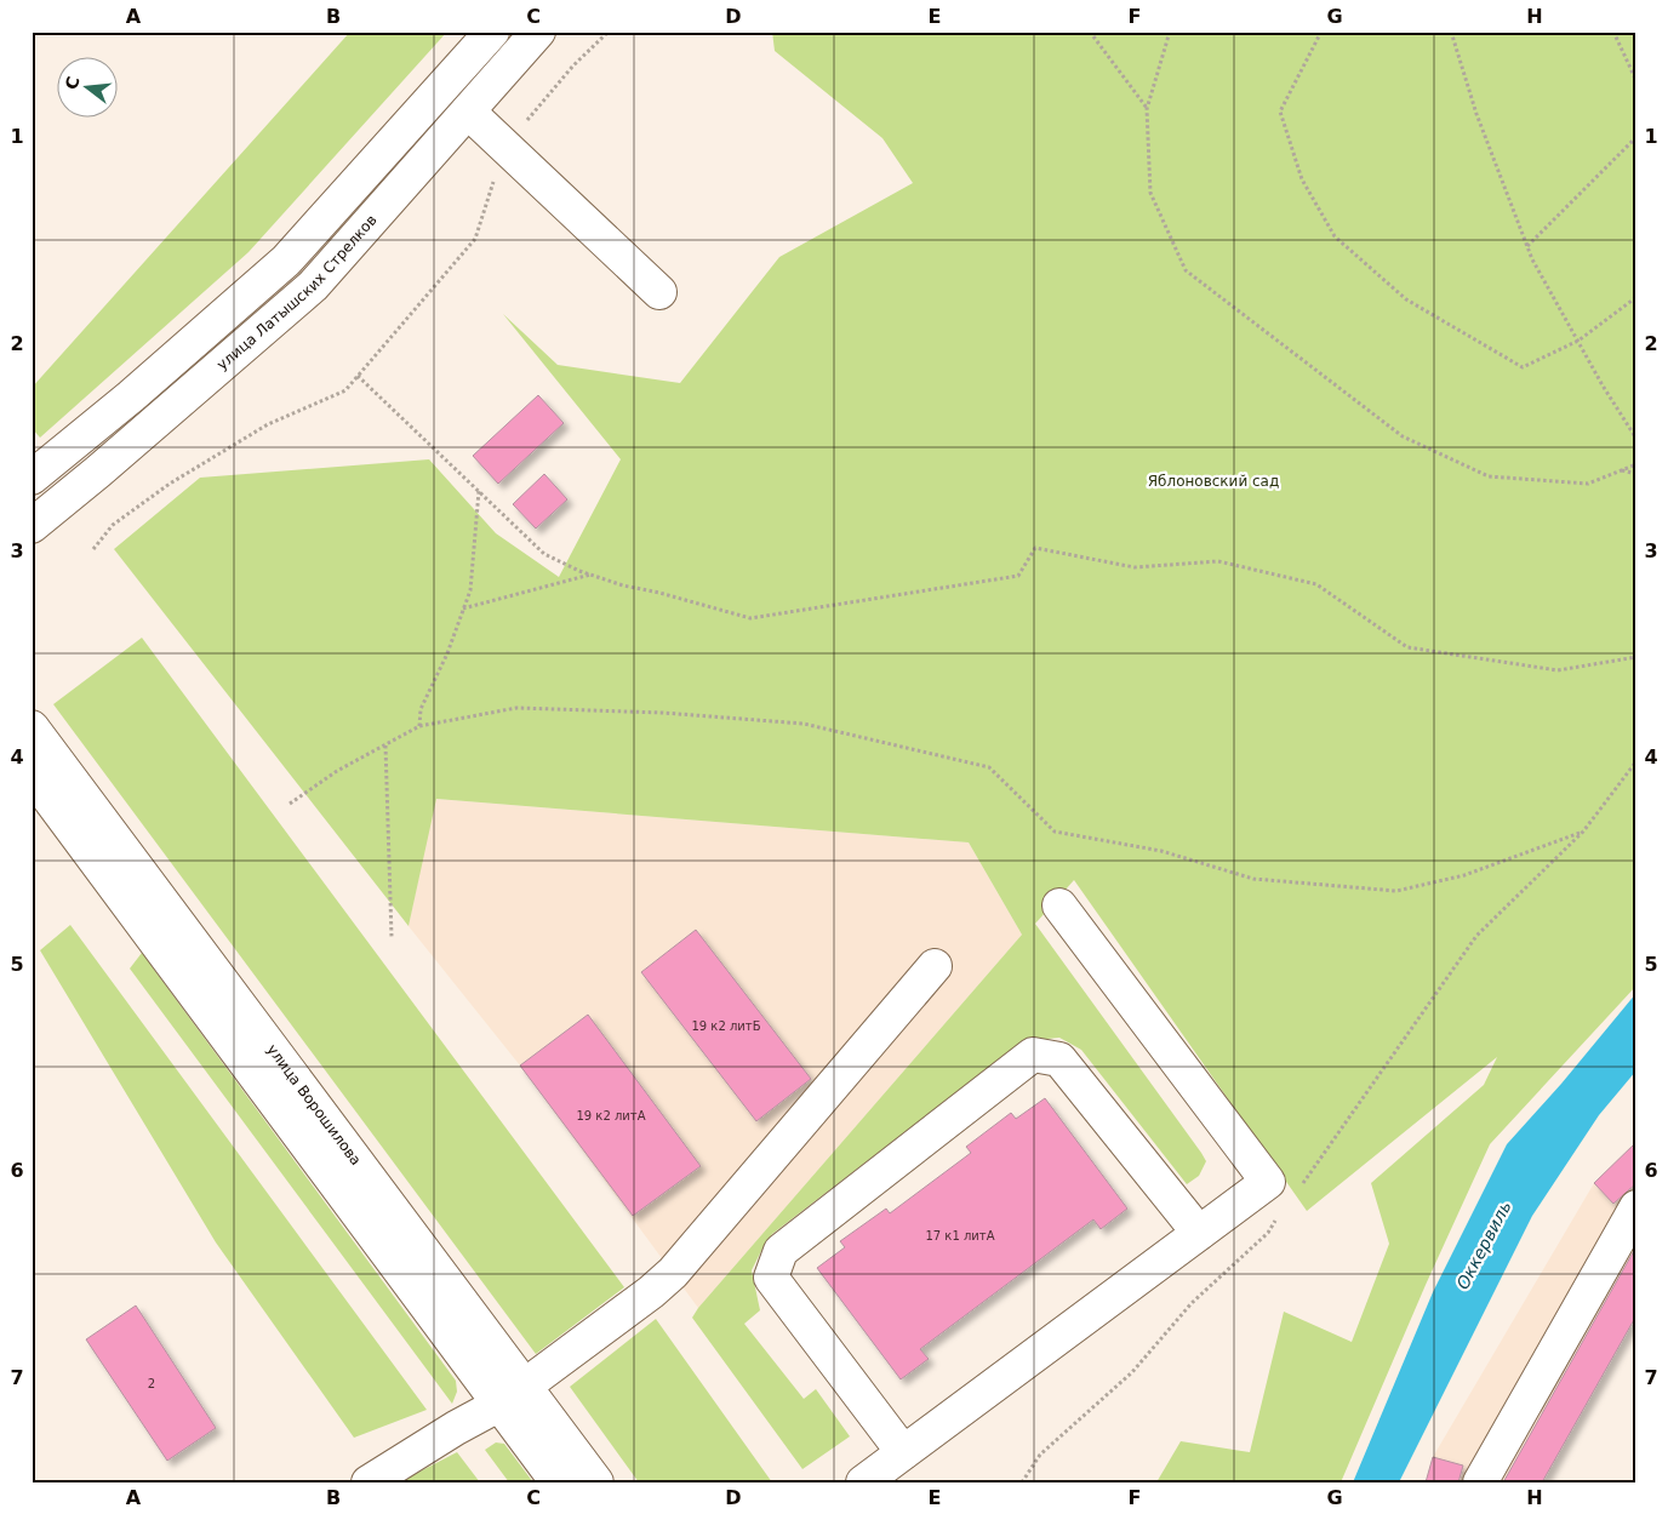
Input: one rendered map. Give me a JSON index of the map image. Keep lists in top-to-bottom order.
{
  "streets": {
    "street": ["улица Латышских Стрелков", "улица Ворошилова"]
  },
  "water": ["Оккервиль"],
  "parks": ["Яблоновский сад"],
  "house_numbers": [
    "19 к2 литБ",
    "19 к2 литА",
    "17 к1 литА",
    "2"
  ],
  "north": "left",
  "grid": {
    "columns": [
      "A",
      "B",
      "C",
      "D",
      "E",
      "F",
      "G",
      "H"
    ],
    "rows": [
      "1",
      "2",
      "3",
      "4",
      "5",
      "6",
      "7"
    ]
  }
}
